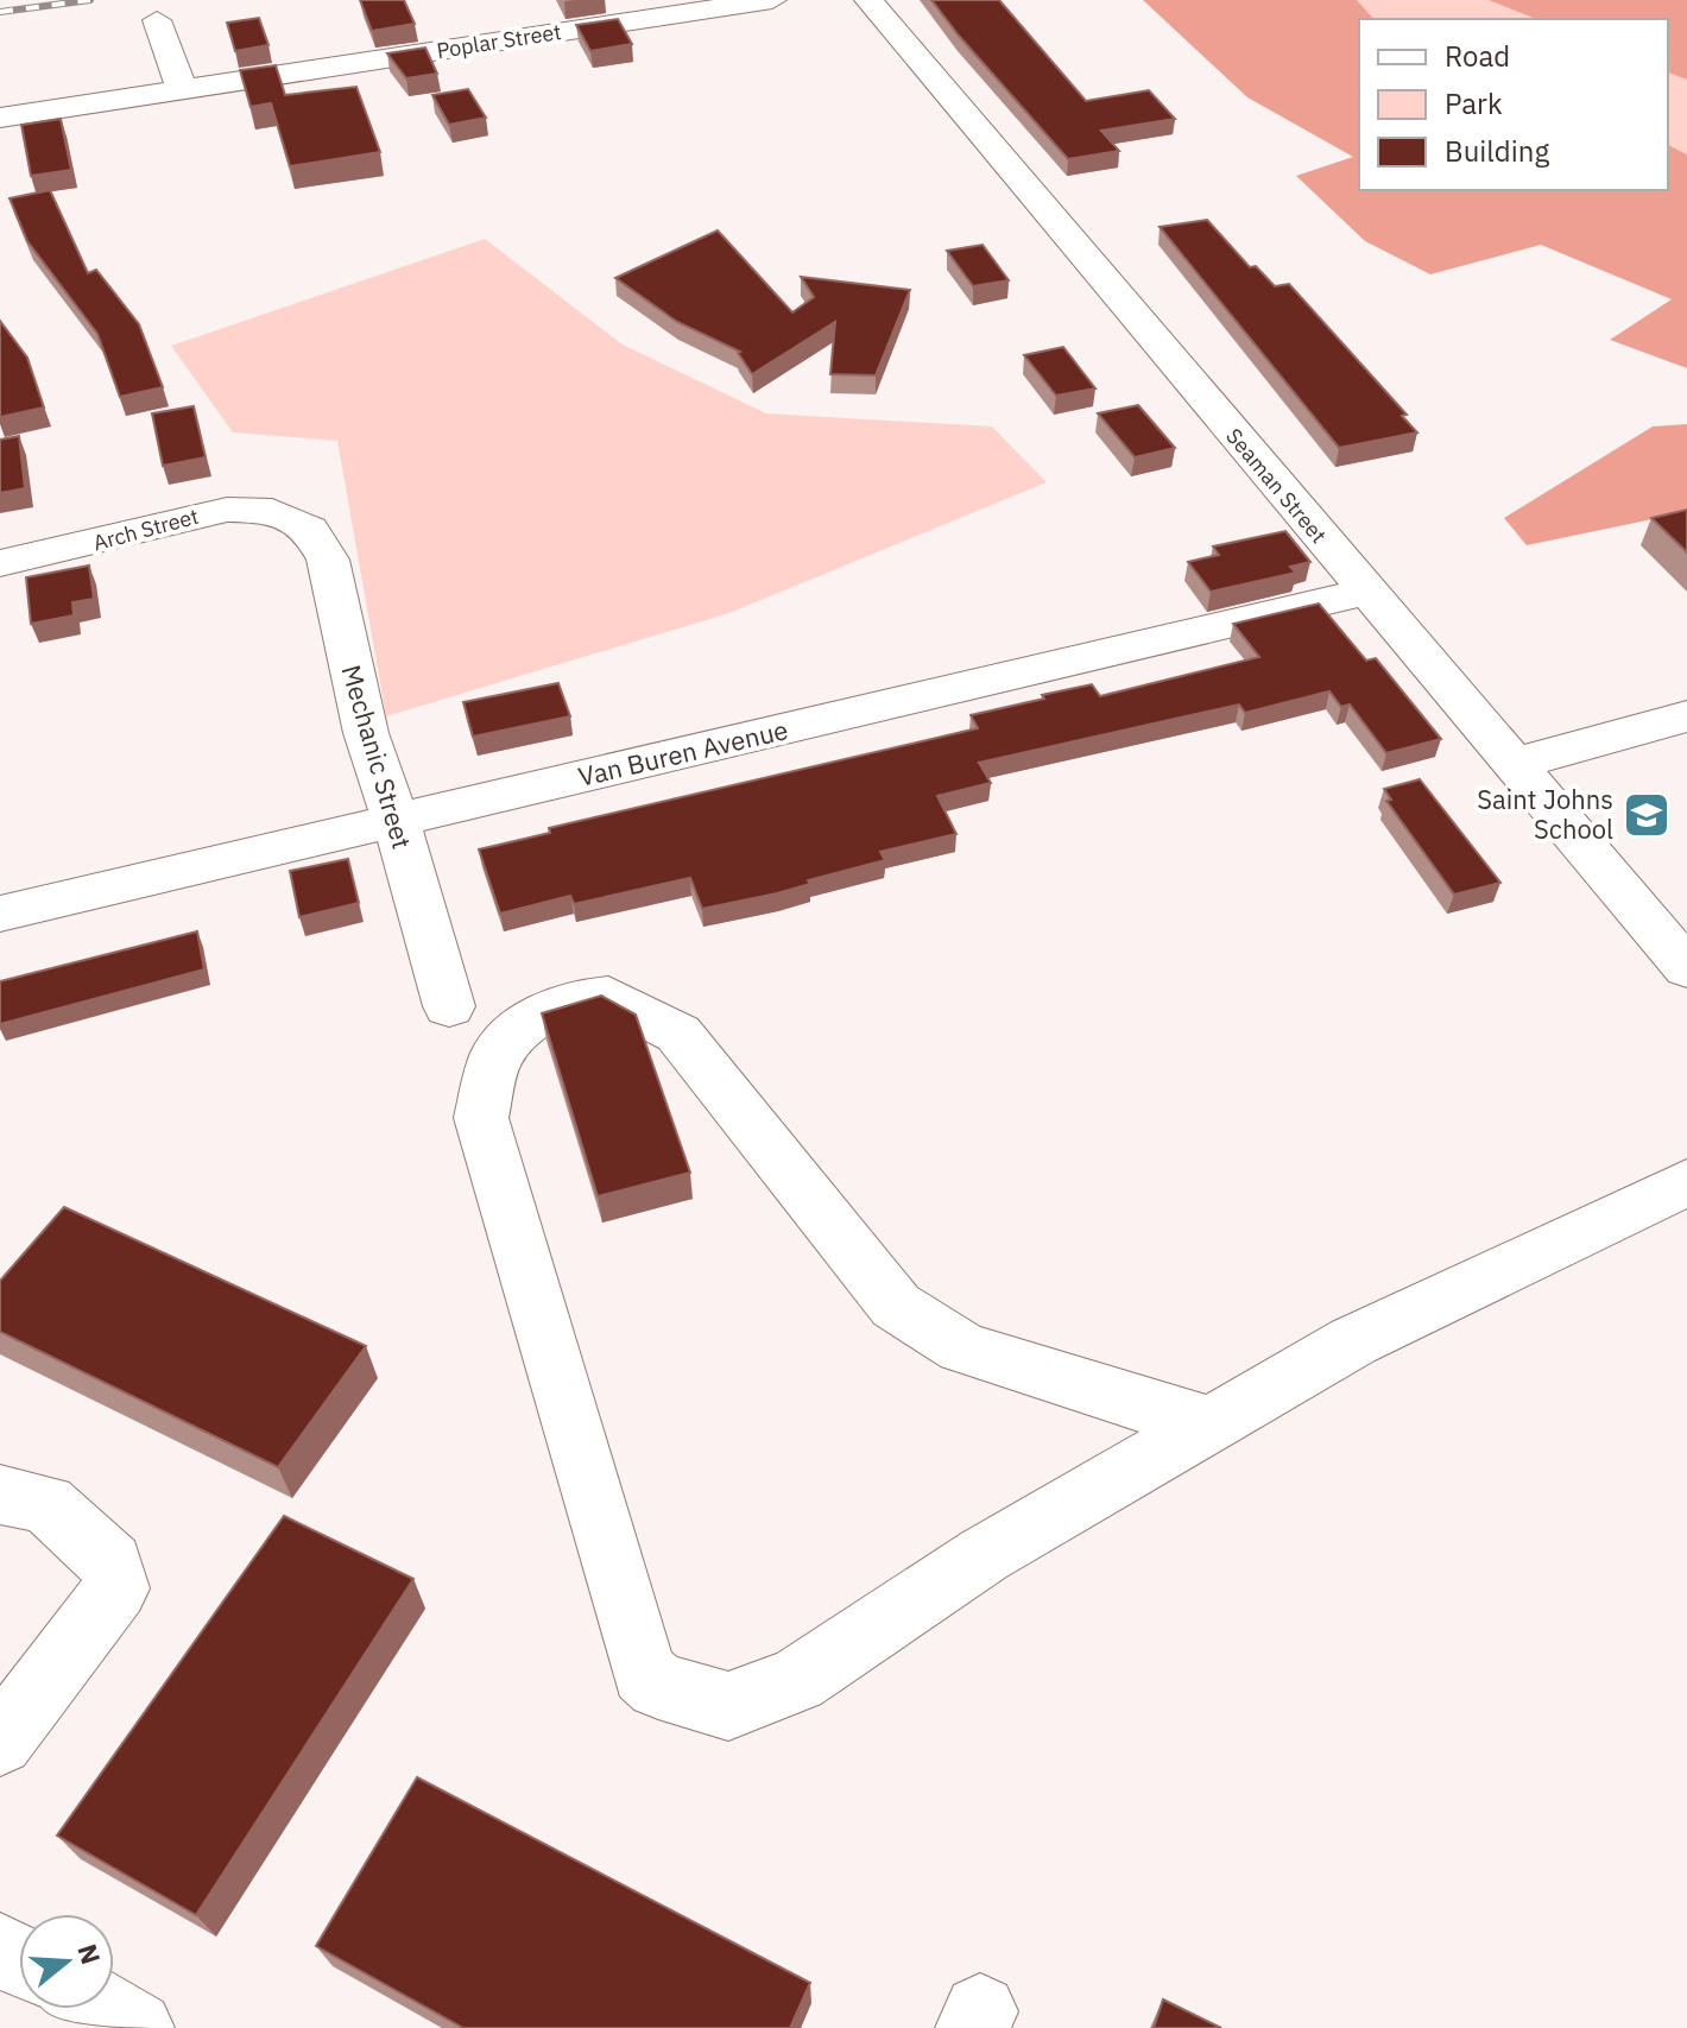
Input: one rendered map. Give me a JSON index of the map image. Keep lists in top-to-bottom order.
{
  "streets": {
    "street": [
      "Poplar Street",
      "Seaman Street",
      "Arch Street",
      "Van Buren Avenue",
      "Mechanic Street"
    ]
  },
  "crossings": [
    ["Seaman Street", "Van Buren Avenue"],
    ["Arch Street", "Mechanic Street"],
    ["Van Buren Avenue", "Mechanic Street"]
  ],
  "places": {
    "school or university": ["Saint Johns School"]
  },
  "legend": ["Road", "Park", "Building"],
  "north": "right"
}
